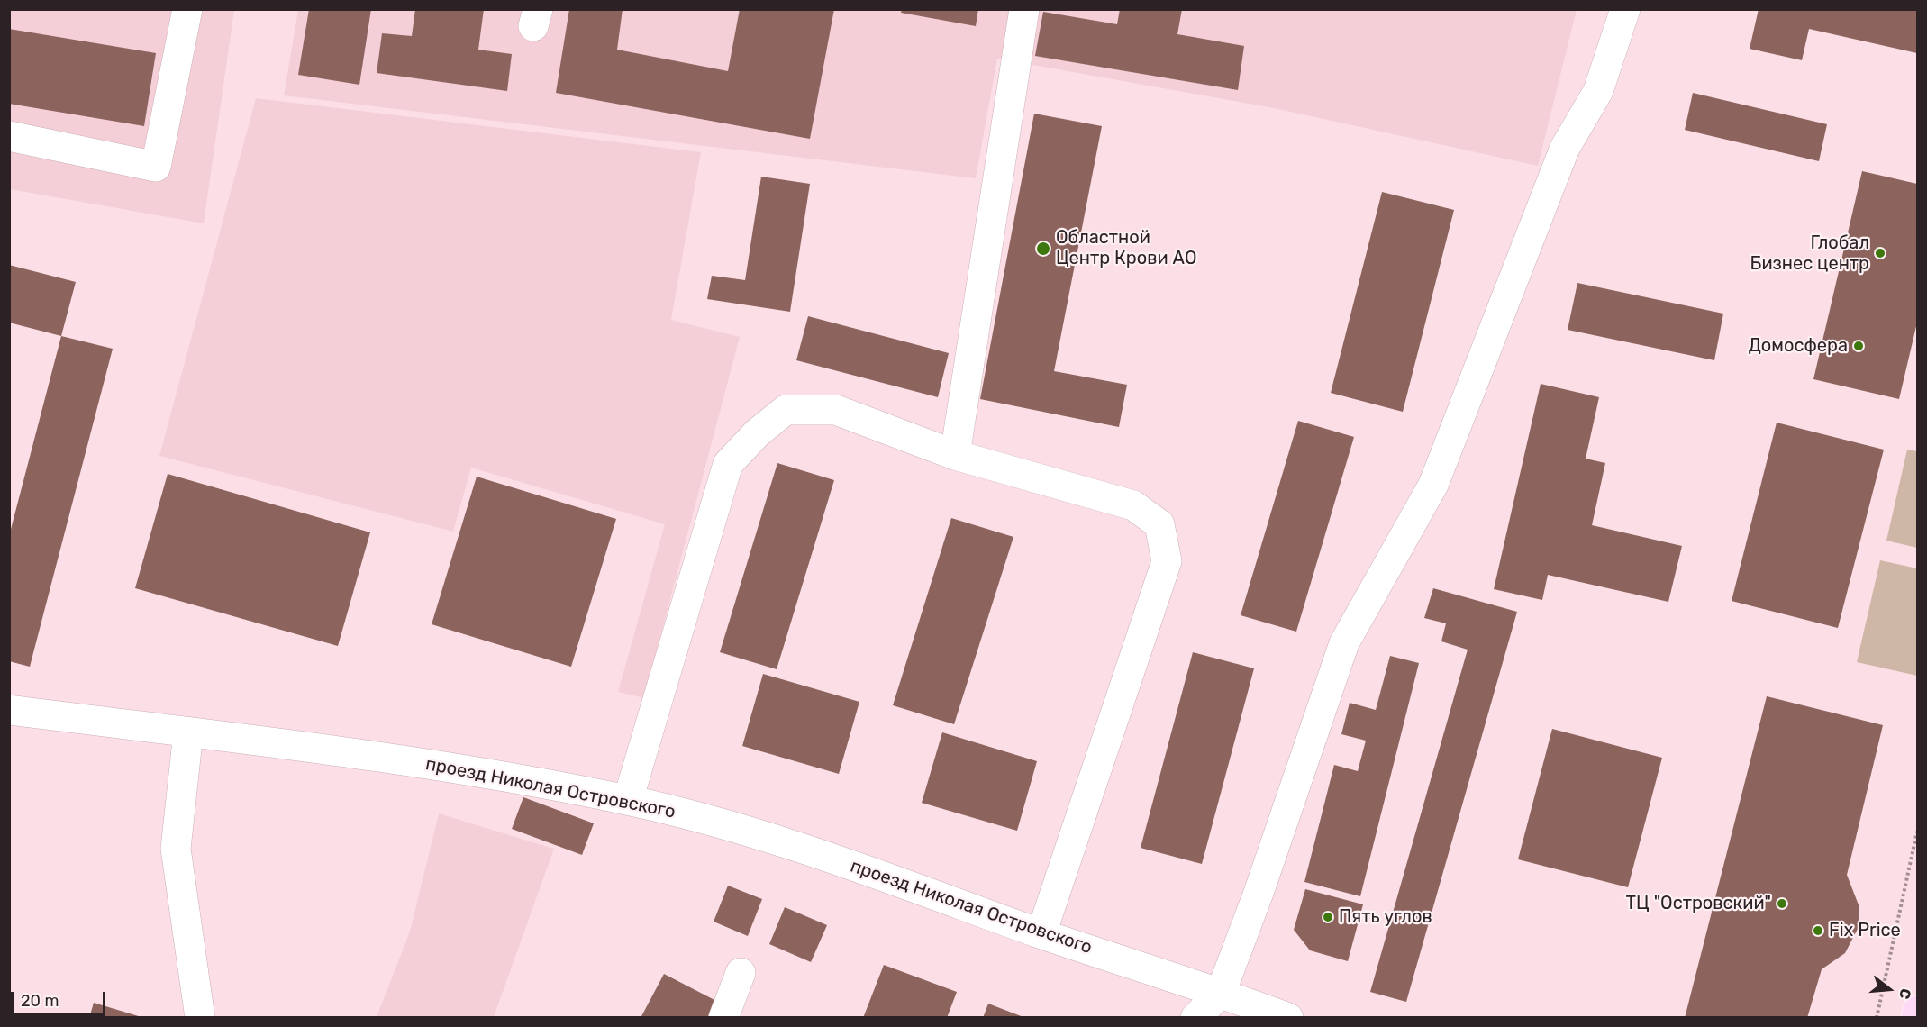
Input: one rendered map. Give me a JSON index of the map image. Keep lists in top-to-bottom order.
{
  "streets": {
    "street": ["проезд Николая Островского"]
  },
  "places": [
    "Областной Центр Крови АО",
    "Глобал Бизнес центр",
    "Домосфера",
    "ТЦ \"Островский\"",
    "Пять углов",
    "Fix Price"
  ],
  "scale_bar": "20 m",
  "north": "right"
}
